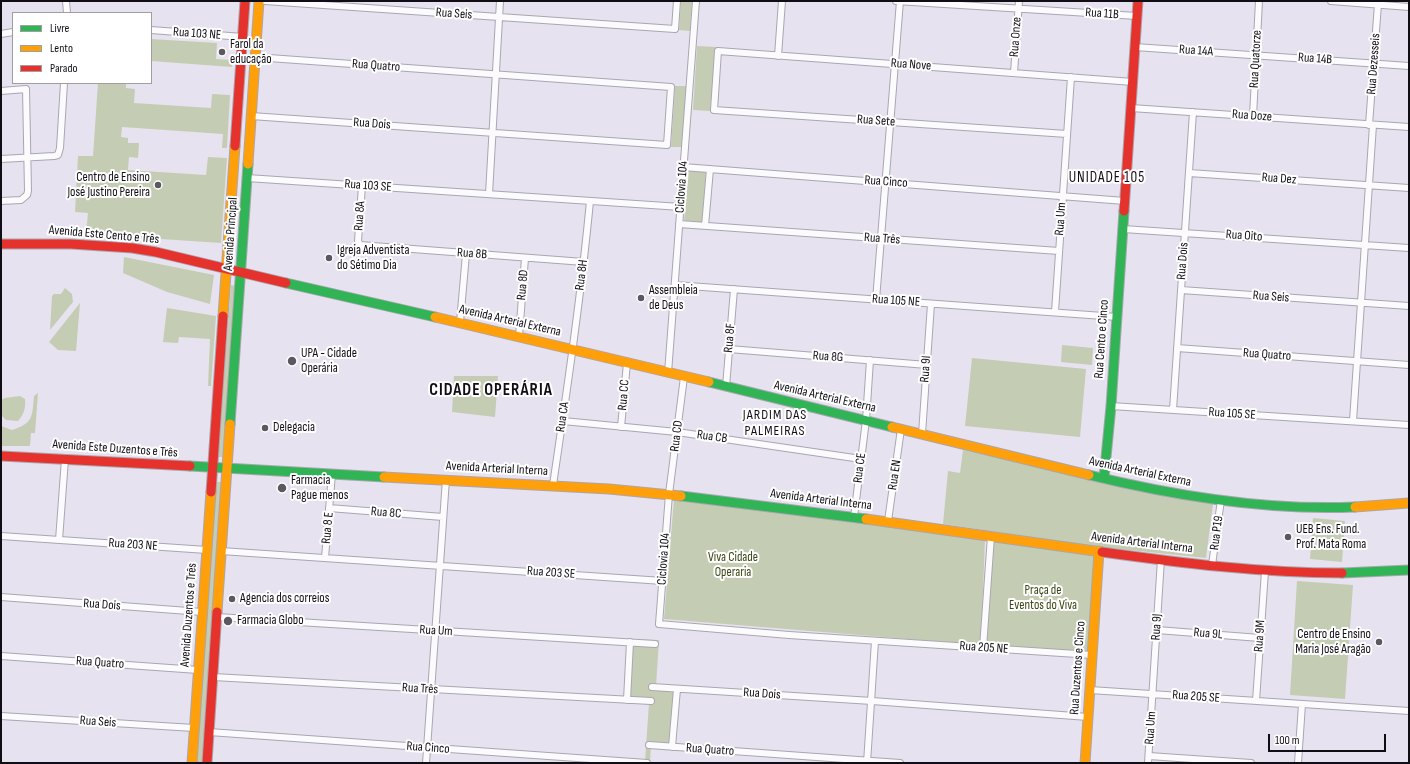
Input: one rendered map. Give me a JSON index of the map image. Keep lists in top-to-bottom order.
{
  "streets": {
    "main road": [
      "Avenida Principal",
      "Avenida Este Cento e Três",
      "Avenida Arterial Externa",
      "Rua Cento e Cinco",
      "Avenida Este Duzentos e Três",
      "Avenida Arterial Interna",
      "Avenida Duzentos e Três",
      "Rua Duzentos e Cinco"
    ],
    "street": [
      "Rua Seis",
      "Rua 11B",
      "Rua 103 NE",
      "Rua Onze",
      "Rua 14A",
      "Rua Quatorze",
      "Rua 14B",
      "Rua Dezesseis",
      "Rua Nove",
      "Rua Quatro",
      "Rua Doze",
      "Rua Sete",
      "Rua Dois",
      "Rua Dez",
      "Rua Cinco",
      "Rua 103 SE",
      "Ciclovia 104",
      "Rua 8A",
      "Rua Um",
      "Rua Oito",
      "Rua Três",
      "Rua 8B",
      "Rua 8H",
      "Rua 8D",
      "Rua 105 NE",
      "Rua 8F",
      "Rua 8G",
      "Rua 9I",
      "Rua CC",
      "Rua 105 SE",
      "Rua CA",
      "Rua CD",
      "Rua CB",
      "Rua CE",
      "Rua EN",
      "Rua 8C",
      "Rua 8 E",
      "Rua P19",
      "Rua 203 NE",
      "Rua 203 SE",
      "Rua 9J",
      "Rua 9L",
      "Rua 9M",
      "Rua 205 NE",
      "Rua 205 SE"
    ]
  },
  "crossings": [
    ["Rua Seis", "Rua Dois"],
    ["Rua Seis", "Avenida Duzentos e Três"],
    ["Rua 11B", "Rua Onze"],
    ["Rua 11B", "Rua Cento e Cinco"],
    ["Rua 103 NE", "Avenida Principal"],
    ["Rua Onze", "Rua Nove"],
    ["Rua 14A", "Rua Quatorze"],
    ["Rua 14A", "Rua 14B"],
    ["Rua 14A", "Rua Cento e Cinco"],
    ["Rua Quatorze", "Rua 14B"],
    ["Rua Quatorze", "Rua Doze"],
    ["Rua 14B", "Rua Dezesseis"],
    ["Rua Dezesseis", "Rua Doze"],
    ["Rua Nove", "Rua Sete"],
    ["Rua Nove", "Rua Um"],
    ["Rua Nove", "Rua Cento e Cinco"],
    ["Rua Quatro", "Rua Dois"],
    ["Rua Quatro", "Avenida Principal"],
    ["Rua Quatro", "Avenida Duzentos e Três"],
    ["Rua Doze", "Rua Dois"],
    ["Rua Doze", "Rua Cento e Cinco"],
    ["Rua Sete", "Rua Um"],
    ["Rua Dois", "Rua Dez"],
    ["Rua Dois", "Avenida Principal"],
    ["Rua Dois", "Rua Oito"],
    ["Rua Dois", "Rua 105 SE"],
    ["Rua Dois", "Avenida Duzentos e Três"],
    ["Rua Dois", "Rua Duzentos e Cinco"],
    ["Rua Cinco", "Ciclovia 104"],
    ["Rua Cinco", "Rua Um"],
    ["Rua 103 SE", "Ciclovia 104"],
    ["Rua 103 SE", "Rua 8A"],
    ["Rua 103 SE", "Avenida Principal"],
    ["Rua 103 SE", "Rua 8H"],
    ["Ciclovia 104", "Rua Três"],
    ["Ciclovia 104", "Rua 105 NE"],
    ["Ciclovia 104", "Avenida Arterial Externa"],
    ["Ciclovia 104", "Rua CD"],
    ["Ciclovia 104", "Avenida Arterial Interna"],
    ["Ciclovia 104", "Rua 203 SE"],
    ["Ciclovia 104", "Rua 205 NE"],
    ["Rua 8A", "Rua 8B"],
    ["Rua Um", "Rua Três"],
    ["Rua Um", "Rua 105 NE"],
    ["Rua Um", "Rua 9J"],
    ["Rua Um", "Rua 205 SE"],
    ["Avenida Principal", "Avenida Este Cento e Três"],
    ["Avenida Principal", "Avenida Arterial Externa"],
    ["Avenida Principal", "Avenida Este Duzentos e Três"],
    ["Avenida Principal", "Avenida Arterial Interna"],
    ["Avenida Principal", "Avenida Duzentos e Três"],
    ["Avenida Este Cento e Três", "Avenida Arterial Externa"],
    ["Rua Oito", "Rua Cento e Cinco"],
    ["Rua 8B", "Rua 8H"],
    ["Rua 8B", "Rua 8D"],
    ["Rua 8H", "Avenida Arterial Externa"],
    ["Rua 8H", "Rua CA"],
    ["Rua 8D", "Avenida Arterial Externa"],
    ["Rua 105 NE", "Rua 8F"],
    ["Rua 105 NE", "Rua Cento e Cinco"],
    ["Rua 105 NE", "Rua 9I"],
    ["Avenida Arterial Externa", "Rua 8F"],
    ["Avenida Arterial Externa", "Rua Cento e Cinco"],
    ["Avenida Arterial Externa", "Rua 9I"],
    ["Avenida Arterial Externa", "Rua CC"],
    ["Avenida Arterial Externa", "Rua CA"],
    ["Avenida Arterial Externa", "Rua CD"],
    ["Avenida Arterial Externa", "Rua CE"],
    ["Avenida Arterial Externa", "Rua EN"],
    ["Avenida Arterial Externa", "Rua P19"],
    ["Rua 8F", "Rua 8G"],
    ["Rua Cento e Cinco", "Rua 105 SE"],
    ["Rua 8G", "Rua 9I"],
    ["Rua 8G", "Rua CE"],
    ["Rua CC", "Rua CB"],
    ["Rua CA", "Rua CB"],
    ["Rua CA", "Avenida Arterial Interna"],
    ["Rua CD", "Rua CB"],
    ["Rua CD", "Avenida Arterial Interna"],
    ["Rua CB", "Rua CE"],
    ["Avenida Este Duzentos e Três", "Avenida Arterial Interna"],
    ["Avenida Este Duzentos e Três", "Avenida Duzentos e Três"],
    ["Rua CE", "Avenida Arterial Interna"],
    ["Avenida Arterial Interna", "Rua EN"],
    ["Avenida Arterial Interna", "Rua 8 E"],
    ["Avenida Arterial Interna", "Rua P19"],
    ["Avenida Arterial Interna", "Rua 9J"],
    ["Avenida Arterial Interna", "Rua 9M"],
    ["Avenida Arterial Interna", "Rua Duzentos e Cinco"],
    ["Rua 8C", "Rua 8 E"],
    ["Rua 8 E", "Rua 203 SE"],
    ["Rua 203 NE", "Avenida Duzentos e Três"],
    ["Rua 9J", "Rua 9L"],
    ["Rua 9J", "Rua 205 SE"],
    ["Rua 9L", "Rua 9M"],
    ["Rua 9M", "Rua 205 SE"],
    ["Rua 205 NE", "Rua Duzentos e Cinco"],
    ["Rua Duzentos e Cinco", "Rua 205 SE"]
  ],
  "districts": ["UNIDADE 105", "CIDADE OPERÁRIA", "JARDIM DAS PALMEIRAS"],
  "parks": ["Viva Cidade Operaria", "Praça de Eventos do Viva"],
  "places": [
    "Farol da educação",
    "Centro de Ensino José Justino Pereira",
    "Igreja Adventista do Sétimo Dia",
    "Assembleia de Deus",
    "UPA - Cidade Operária",
    "Delegacia",
    "Farmacia Pague menos",
    "UEB Ens. Fund. Prof. Mata Roma",
    "Agencia dos correios",
    "Farmacia Globo",
    "Centro de Ensino Maria José Aragão"
  ],
  "legend": ["Livre", "Lento", "Parado"],
  "scale_bar": "100 m"
}
